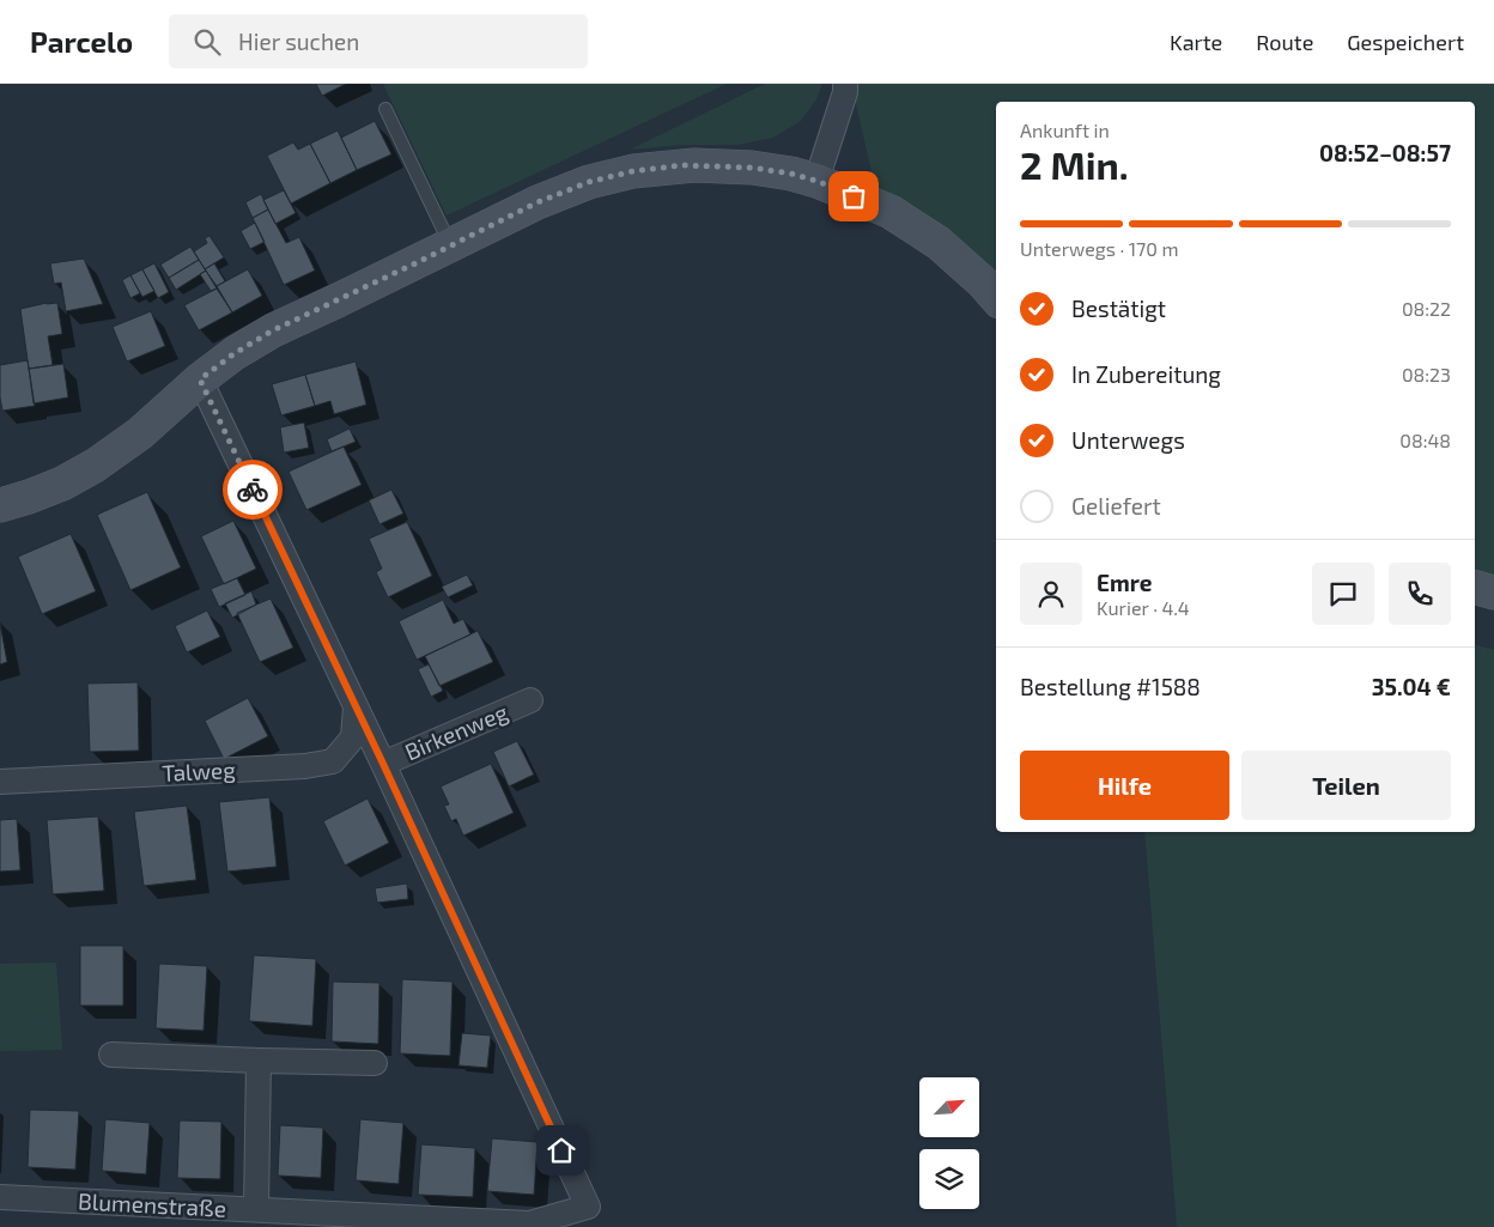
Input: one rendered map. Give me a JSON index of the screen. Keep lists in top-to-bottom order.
{
  "streets": {
    "street": ["Birkenweg", "Talweg", "Blumenstraße"]
  },
  "crossings": [
    ["Birkenweg", "Talweg"],
    ["Birkenweg", "Blumenstraße"]
  ],
  "north": "top right",
  "page": {
    "header": "Parcelo",
    "search": "Hier suchen",
    "nav": ["Karte", "Route", "Gespeichert"],
    "heading": ["2 Min.", "Ankunft in", "08:52–08:57"],
    "panel": [
      "Emre",
      "Kurier · 4.4",
      "Bestellung #1588",
      "35.04 €"
    ],
    "bar": "Unterwegs · 170 m",
    "list": [
      ["Bestätigt", "08:22"],
      ["In Zubereitung", "08:23"],
      ["Unterwegs", "08:48"],
      "Geliefert"
    ],
    "buttons": ["Hilfe", "Teilen"]
  }
}
